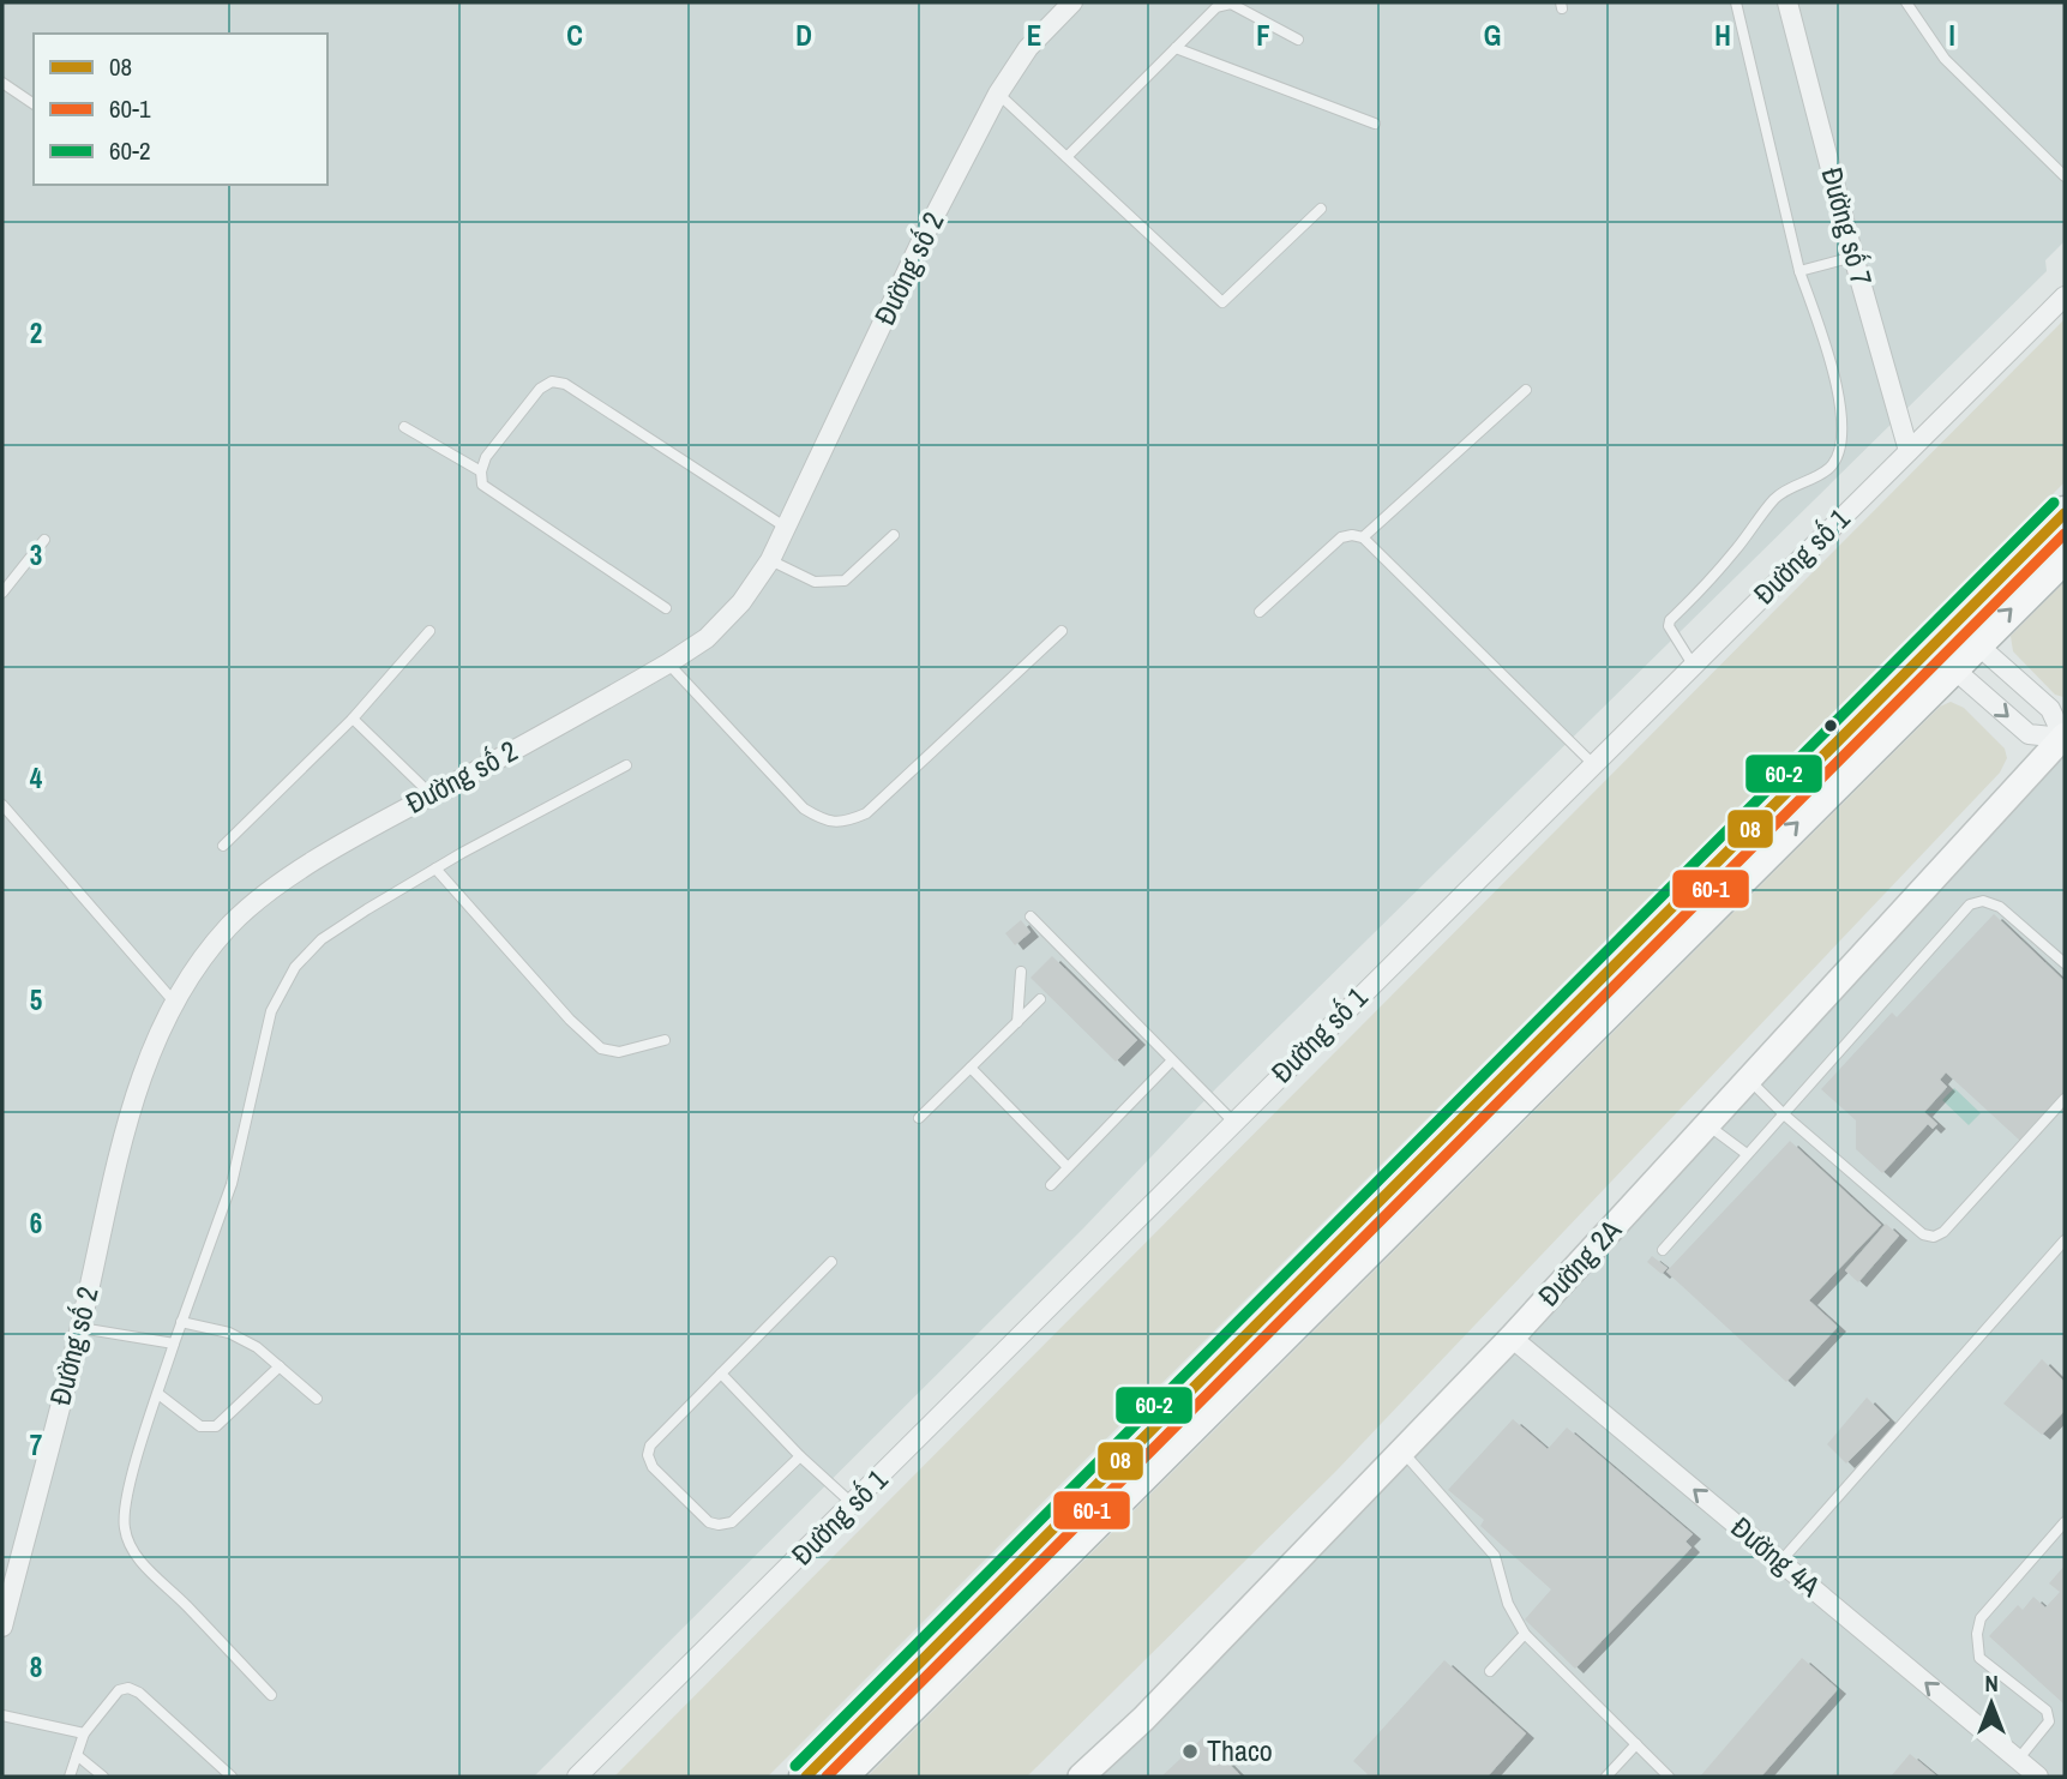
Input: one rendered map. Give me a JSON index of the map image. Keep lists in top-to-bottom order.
{
  "streets": {
    "street": [
      "Đường số 7",
      "Đường số 2",
      "Đường số 1",
      "Đường 2A",
      "Đường 4A"
    ]
  },
  "crossings": [
    ["Đường số 7", "Đường số 1"],
    ["Đường 2A", "Đường 4A"]
  ],
  "one_way": ["Đường 4A"],
  "places": ["Thaco"],
  "lines": ["transit line 60-2", "transit line 08", "transit line 60-1"],
  "legend": ["08", "60-1", "60-2"],
  "north": "top",
  "grid": {
    "columns": [
      "C",
      "D",
      "E",
      "F",
      "G",
      "H",
      "I"
    ],
    "rows": [
      "2",
      "3",
      "4",
      "5",
      "6",
      "7",
      "8"
    ]
  }
}
